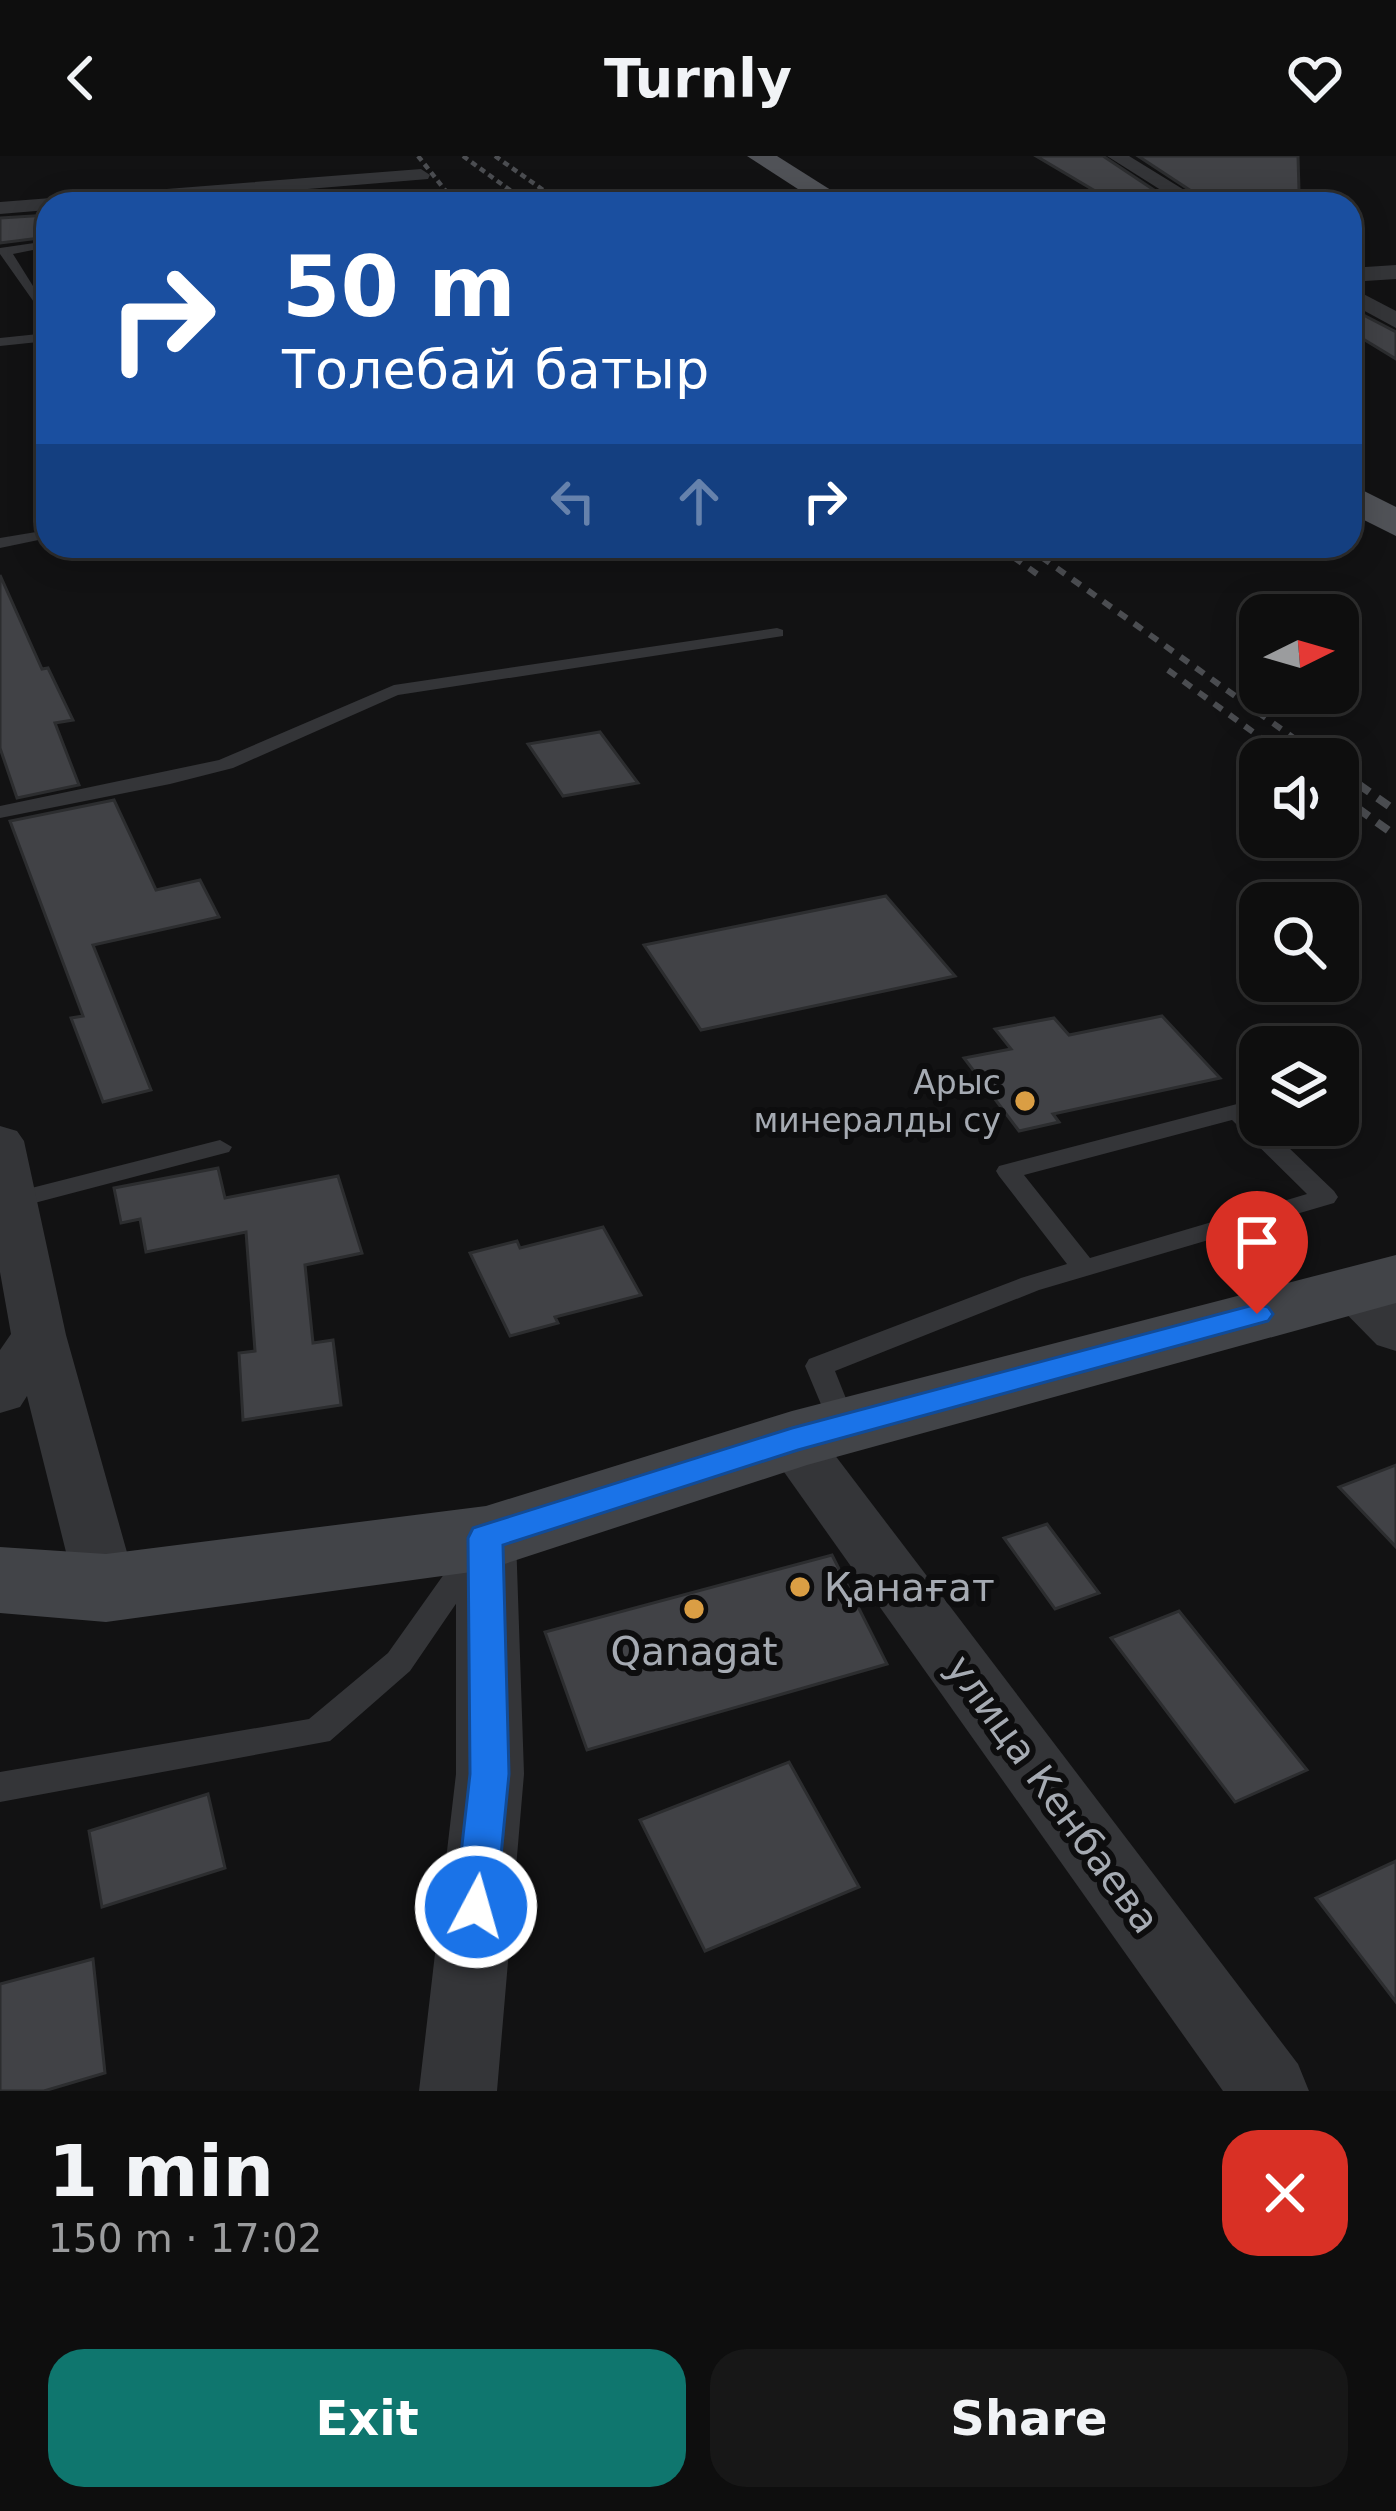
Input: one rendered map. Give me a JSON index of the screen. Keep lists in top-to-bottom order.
{
  "streets": {
    "street": ["улица Кенбаева"]
  },
  "places": ["Арыс минералды су", "Қанағат", "Qanagat"],
  "north": "right",
  "page": {
    "header": "Turnly",
    "turn": ["50 m", "Толебай батыр"],
    "heading": ["1 min", "150 m · 17:02"],
    "buttons": ["Exit", "Share"]
  }
}
